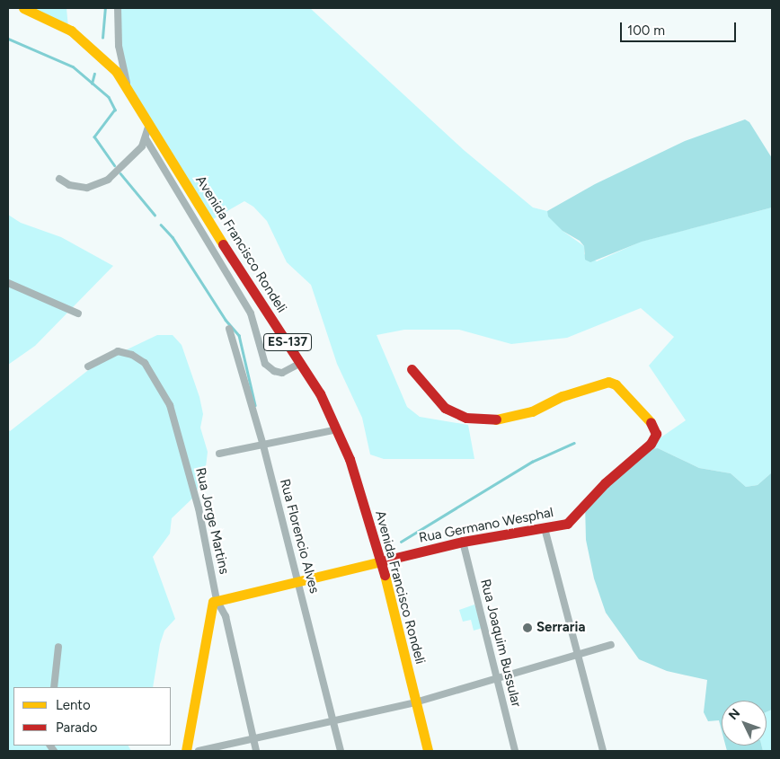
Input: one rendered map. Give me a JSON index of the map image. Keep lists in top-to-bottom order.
{
  "streets": {
    "street": [
      "Avenida Francisco Rondeli",
      "ES-137",
      "Rua Jorge Martins",
      "Rua Germano Wesphal",
      "Rua Florencio Alves",
      "Rua Joaquim Bussular"
    ]
  },
  "crossings": [
    ["Avenida Francisco Rondeli", "Rua Germano Wesphal"],
    ["Rua Jorge Martins", "Rua Germano Wesphal"],
    ["Rua Germano Wesphal", "Rua Florencio Alves"],
    ["Rua Germano Wesphal", "Rua Joaquim Bussular"]
  ],
  "places": ["Serraria"],
  "legend": ["Lento", "Parado"],
  "scale_bar": "100 m",
  "north": "top left"
}
